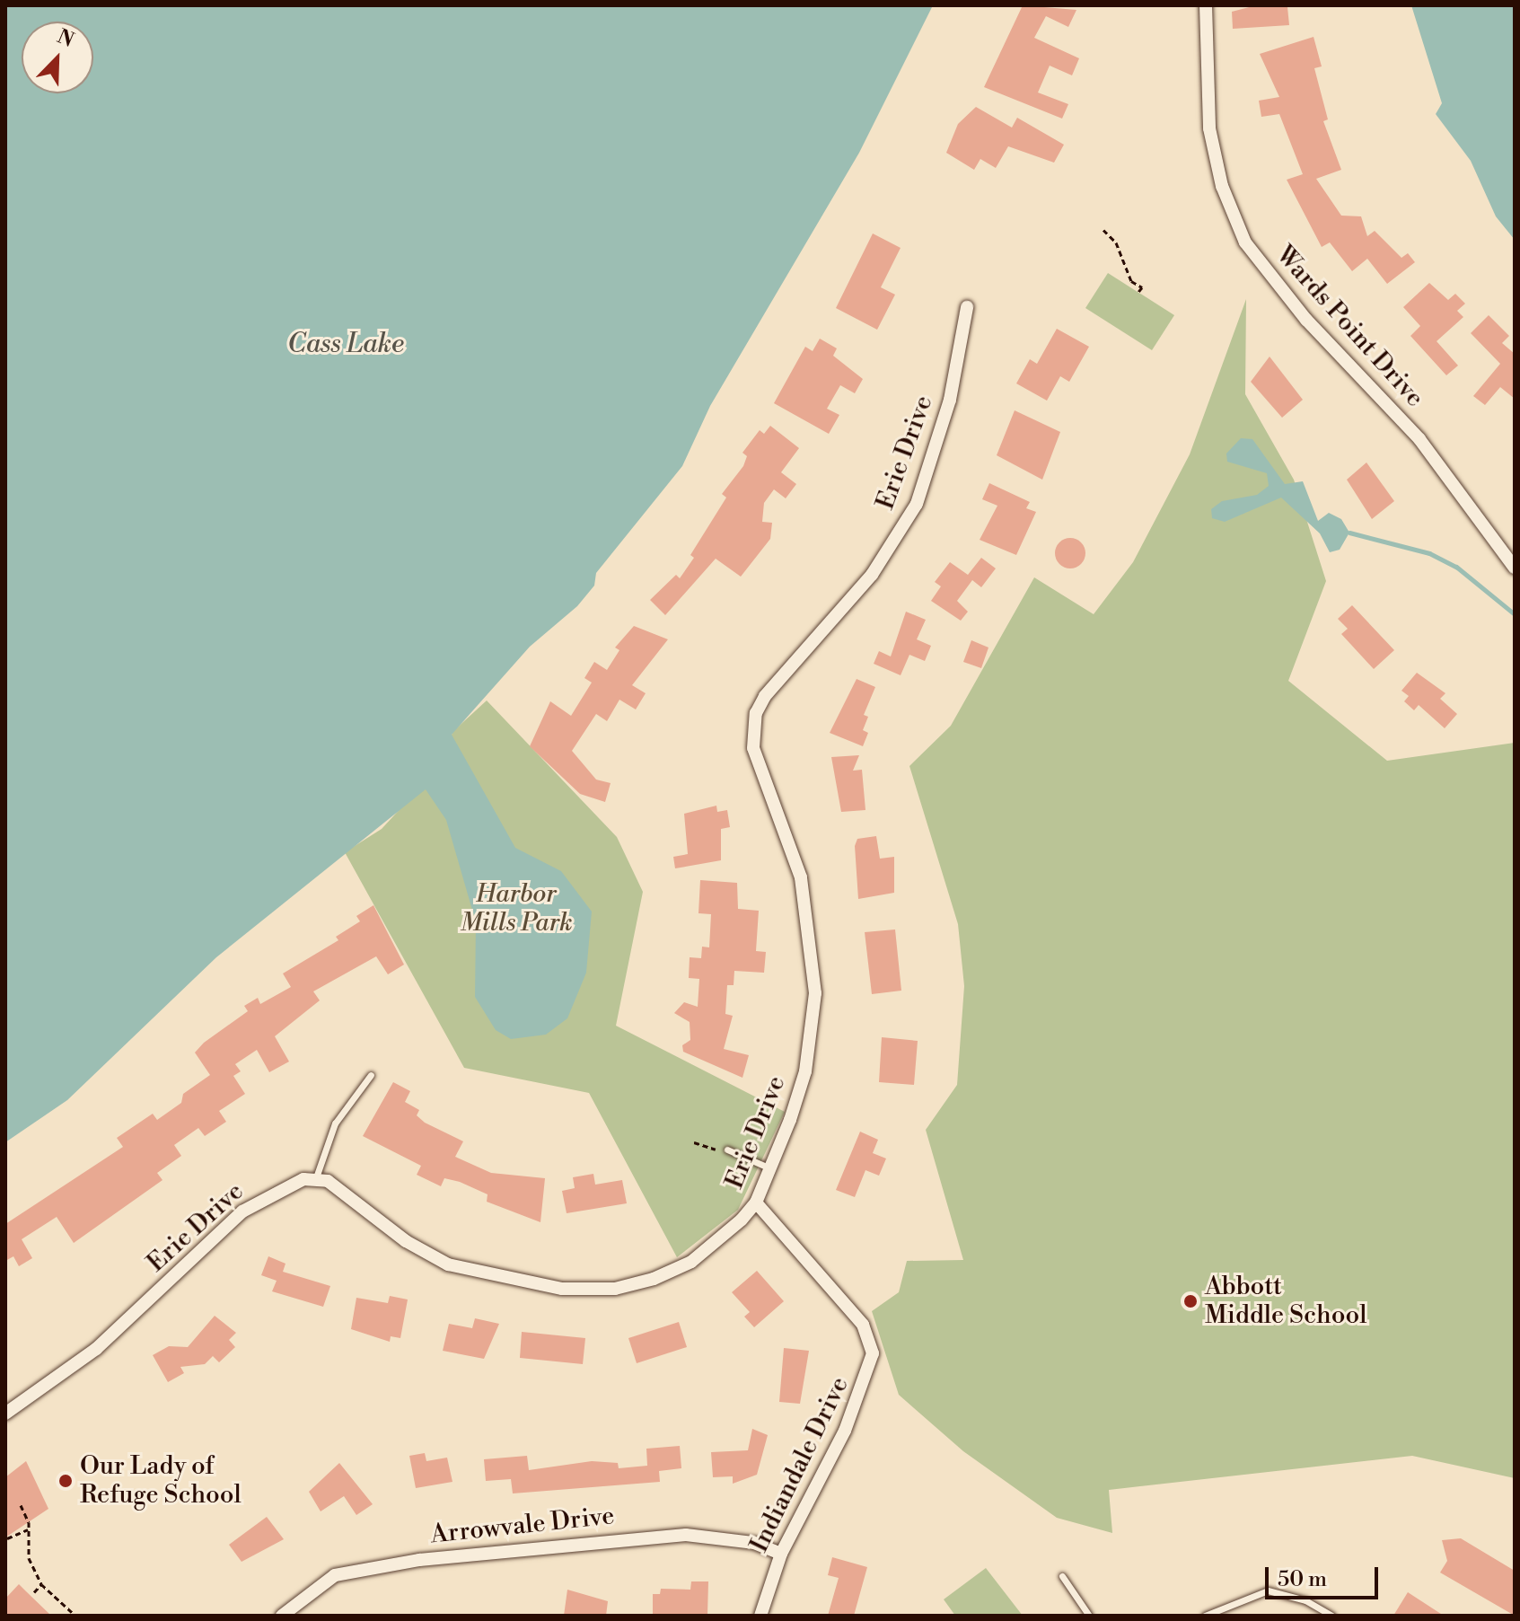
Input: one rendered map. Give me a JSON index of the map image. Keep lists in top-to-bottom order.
{
  "streets": {
    "street": [
      "Wards Point Drive",
      "Erie Drive",
      "Indiandale Drive",
      "Arrowvale Drive"
    ]
  },
  "crossings": [
    ["Erie Drive", "Indiandale Drive"],
    ["Indiandale Drive", "Arrowvale Drive"]
  ],
  "water": ["Cass Lake"],
  "parks": ["Harbor Mills Park"],
  "places": ["Abbott Middle School", "Our Lady of Refuge School"],
  "scale_bar": "50 m",
  "north": "top right"
}
